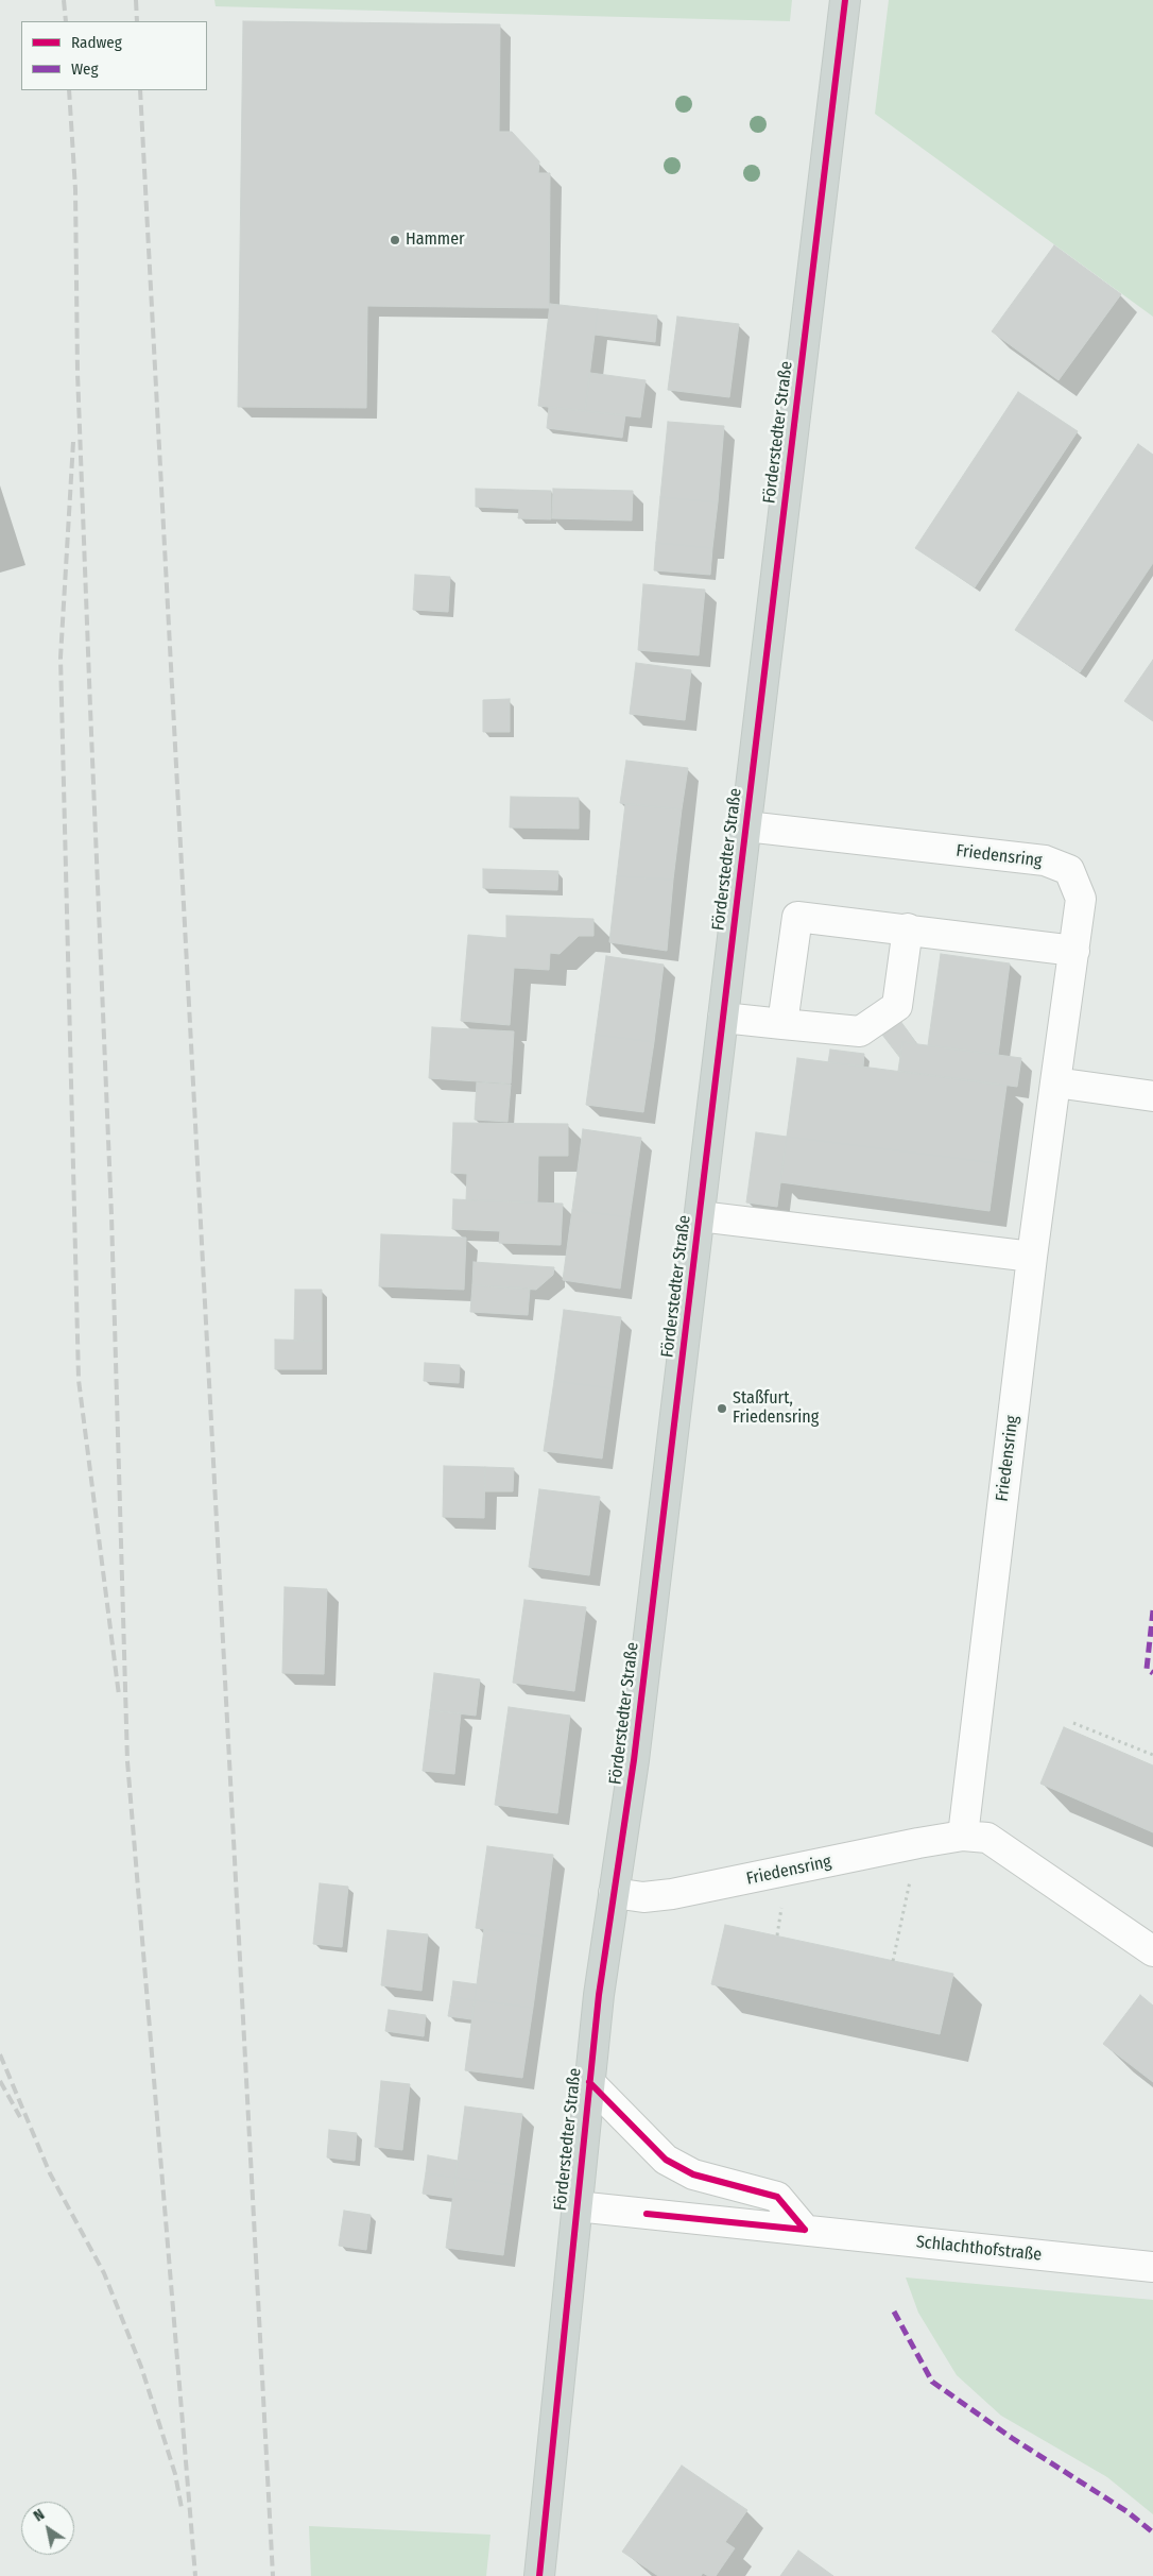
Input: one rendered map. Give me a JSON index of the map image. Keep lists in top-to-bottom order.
{
  "streets": {
    "main road": ["Förderstedter Straße"],
    "street": ["Friedensring", "Schlachthofstraße"]
  },
  "crossings": [
    ["Förderstedter Straße", "Friedensring"],
    ["Förderstedter Straße", "Schlachthofstraße"]
  ],
  "places": ["Hammer", "Staßfurt, Friedensring"],
  "legend": ["Radweg", "Weg"],
  "north": "top left"
}
